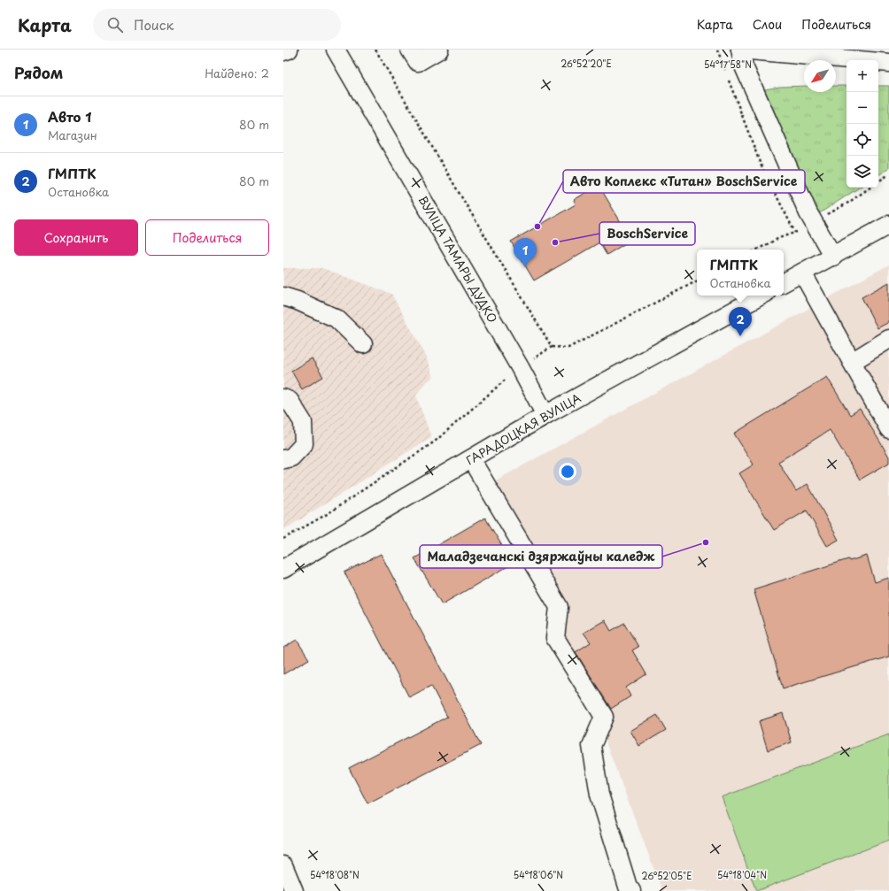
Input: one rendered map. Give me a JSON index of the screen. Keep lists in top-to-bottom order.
{
  "streets": {
    "street": ["ВУЛІЦА ТАМАРЫ ДУДКО", "ГАРАДОЦКАЯ ВУЛІЦА"]
  },
  "crossings": [
    ["ВУЛІЦА ТАМАРЫ ДУДКО", "ГАРАДОЦКАЯ ВУЛІЦА"]
  ],
  "places": ["Авто Коплекс «Титан» BoschService", "BoschService", "Маладзечанскі дзяржаўны каледж"],
  "north": "bottom left",
  "page": {
    "header": "Карта",
    "search": "Поиск",
    "nav": ["Карта", "Слои", "Поделиться"],
    "heading": ["Рядом", "Найдено: 2"],
    "map_buttons": ["+", "−"],
    "list": [
      {
        "mark": "1",
        "name": "Авто 1",
        "note": "Магазин",
        "value": "80 m"
      },
      {
        "mark": "2",
        "name": "ГМПТК",
        "note": "Остановка",
        "value": "80 m"
      }
    ],
    "buttons": ["Сохранить", "Поделиться"],
    "pins": ["1", "2"],
    "popup": ["ГМПТК", "Остановка"]
  },
  "coordinates": [
    "26°52'20\"E",
    "54°17'58\"N",
    "54°18'08\"N",
    "54°18'06\"N",
    "54°18'04\"N",
    "26°52'05\"E"
  ]
}
